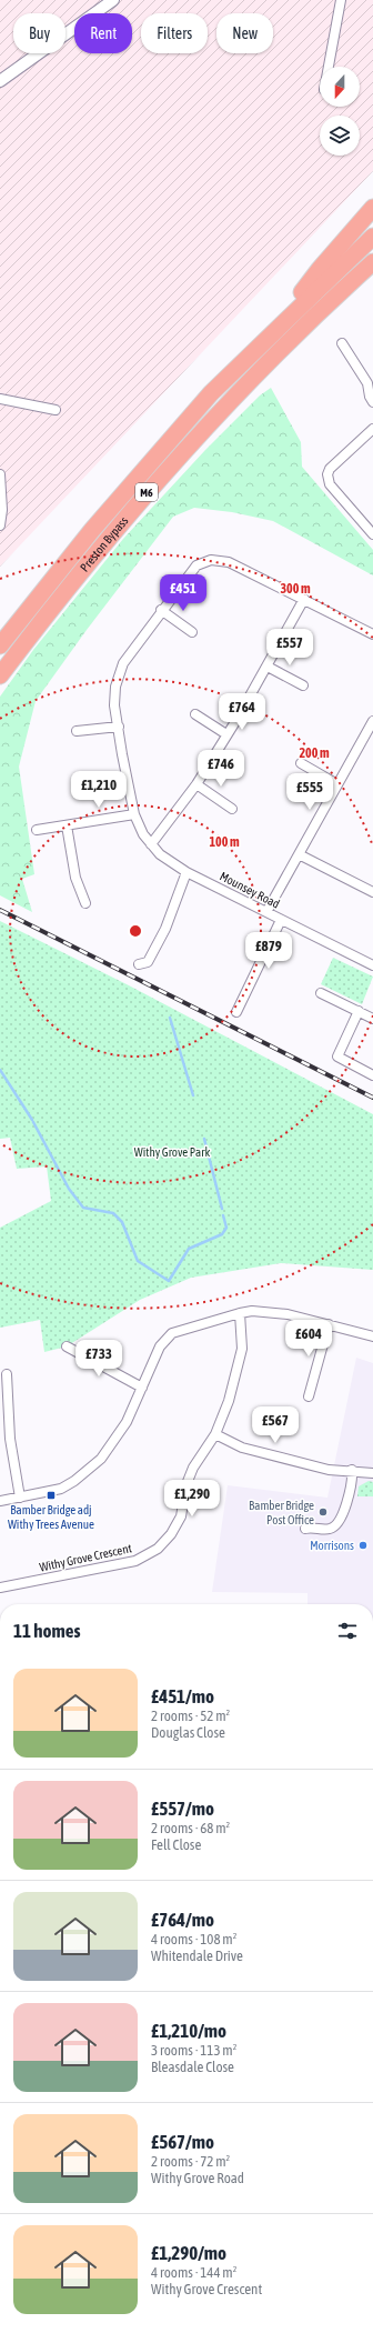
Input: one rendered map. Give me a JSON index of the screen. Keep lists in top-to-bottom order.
{
  "streets": {
    "highway": ["M6", "Preston Bypass"],
    "street": ["Mounsey Road", "Withy Grove Crescent"]
  },
  "crossings": [
    ["M6", "Preston Bypass"]
  ],
  "parks": ["Withy Grove Park"],
  "places": {
    "transit": ["Bamber Bridge adj Withy Trees Avenue"],
    "other": ["Bamber Bridge Post Office", "Morrisons"]
  },
  "north": "bottom",
  "page": {
    "chip": [
      "Buy",
      "Rent",
      "Filters",
      "New"
    ],
    "price": [
      "£451",
      "£557",
      "£764",
      "£746",
      "£1,210",
      "£555",
      "£879",
      "£604",
      "£733",
      "£567",
      "£1,290"
    ],
    "heading": "11 homes",
    "list": [
      {
        "name": "£451/mo",
        "note": "2 rooms · 52 m² · Douglas Close"
      },
      {
        "name": "£557/mo",
        "note": "2 rooms · 68 m² · Fell Close"
      },
      {
        "name": "£764/mo",
        "note": "4 rooms · 108 m² · Whitendale Drive"
      },
      {
        "name": "£1,210/mo",
        "note": "3 rooms · 113 m² · Bleasdale Close"
      },
      {
        "name": "£567/mo",
        "note": "2 rooms · 72 m² · Withy Grove Road"
      },
      {
        "name": "£1,290/mo",
        "note": "4 rooms · 144 m² · Withy Grove Crescent"
      }
    ]
  },
  "rings": ["300 m", "200 m", "100 m"]
}
